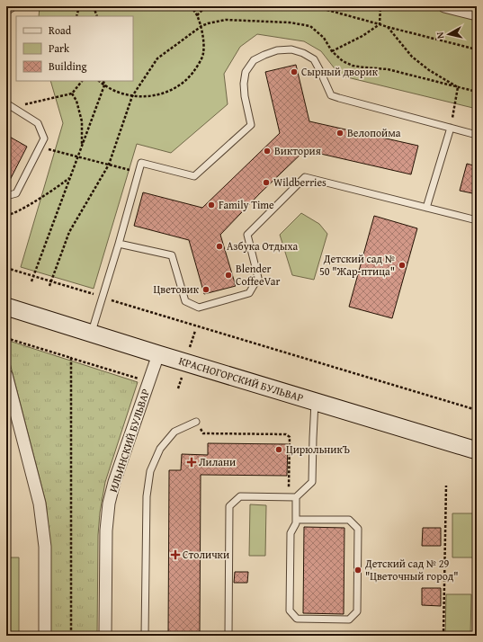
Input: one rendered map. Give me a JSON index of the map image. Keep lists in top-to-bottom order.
{
  "streets": {
    "main road": ["КРАСНОГОРСКИЙ БУЛЬВАР"],
    "street": ["ИЛЬИНСКИЙ БУЛЬВАР"]
  },
  "crossings": [
    ["КРАСНОГОРСКИЙ БУЛЬВАР", "ИЛЬИНСКИЙ БУЛЬВАР"]
  ],
  "places": {
    "other": [
      "Сырный дворик",
      "Велопойма",
      "Виктория",
      "Wildberries",
      "Family Time",
      "Азбука Отдыха",
      "Детский сад № 50 \"Жар-птица\"",
      "Blender CoffeeVar",
      "Цветовик",
      "ЦирюльникЪ",
      "Детский сад № 29 \"Цветочный город\""
    ],
    "health": ["Лилани", "Столички"]
  },
  "legend": ["Road", "Park", "Building"],
  "north": "left"
}
